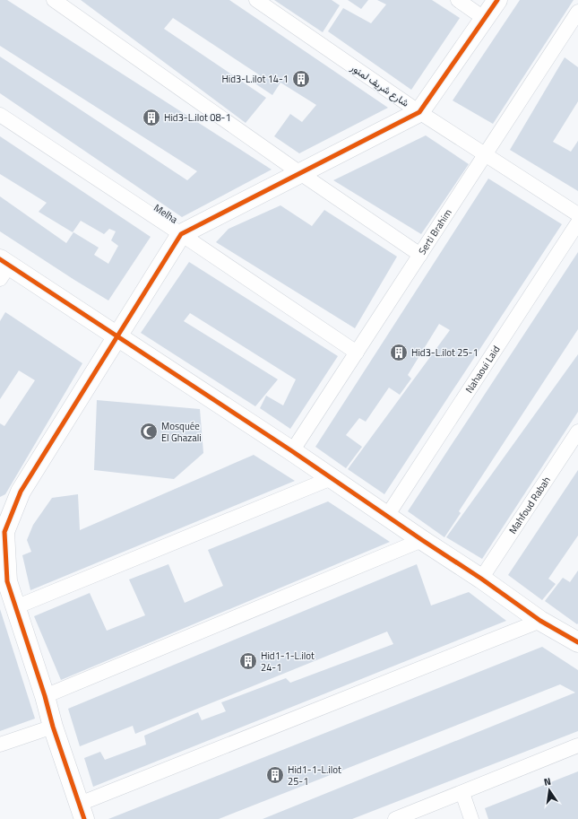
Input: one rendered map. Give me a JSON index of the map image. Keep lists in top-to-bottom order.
{
  "streets": {
    "street": [
      "شارع شريف لمنور",
      "Melha",
      "Serti Brahim",
      "Nahaoui Laid",
      "Mahfoud Rabah"
    ]
  },
  "crossings": [
    ["شارع شريف لمنور", "Serti Brahim"],
    ["Melha", "Serti Brahim"]
  ],
  "places": {
    "building": [
      "Hid3-L.ilot 14-1",
      "Hid3-L.ilot 08-1",
      "Hid3-L.ilot 25-1",
      "Hid1-1-L.ilot 24-1",
      "Hid1-1-L.ilot 25-1"
    ],
    "mosque": ["Mosquée El Ghazali"]
  },
  "north": "top"
}
